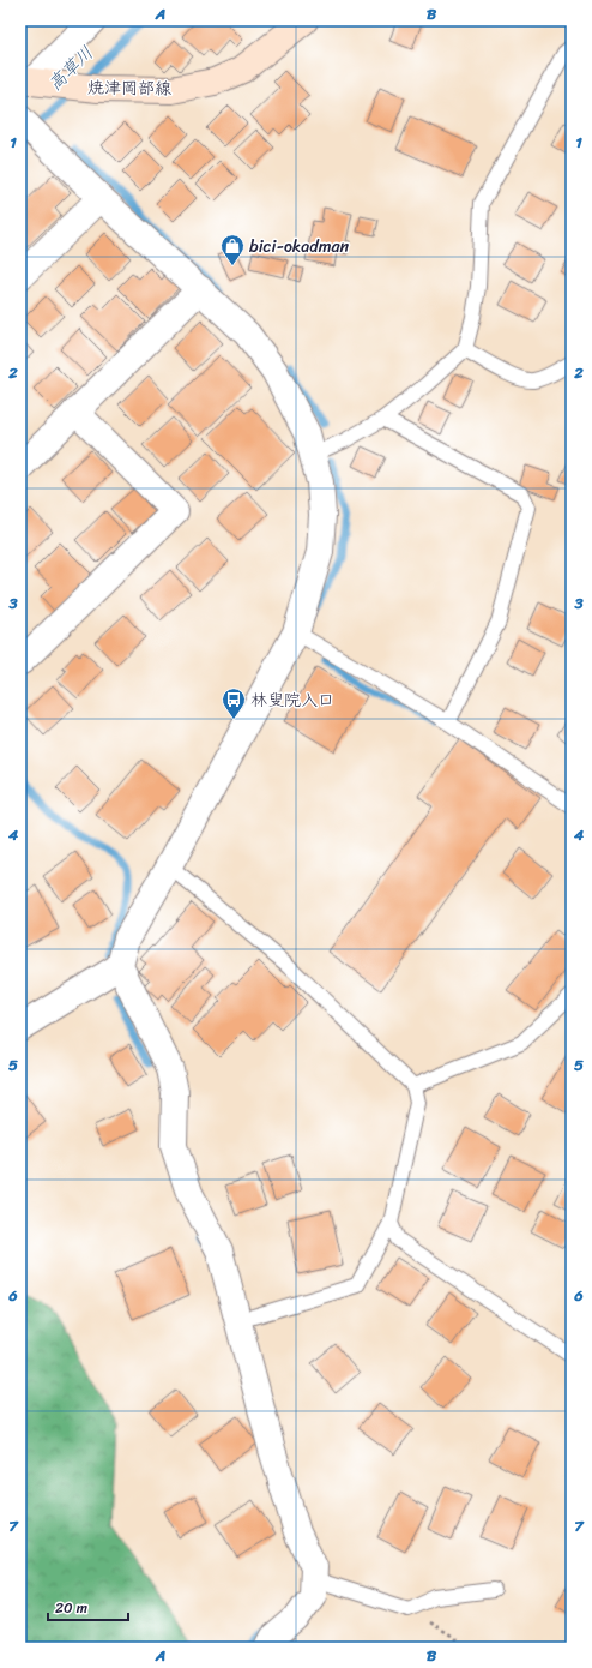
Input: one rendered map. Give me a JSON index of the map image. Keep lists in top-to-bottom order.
{
  "streets": {
    "main road": ["焼津岡部線"]
  },
  "water": ["高草川"],
  "places": {
    "shop": ["bici-okadman"],
    "bus stop": ["林叟院入口"]
  },
  "scale_bar": "20 m",
  "grid": {
    "columns": ["A", "B"],
    "rows": [
      "1",
      "2",
      "3",
      "4",
      "5",
      "6",
      "7"
    ]
  }
}
